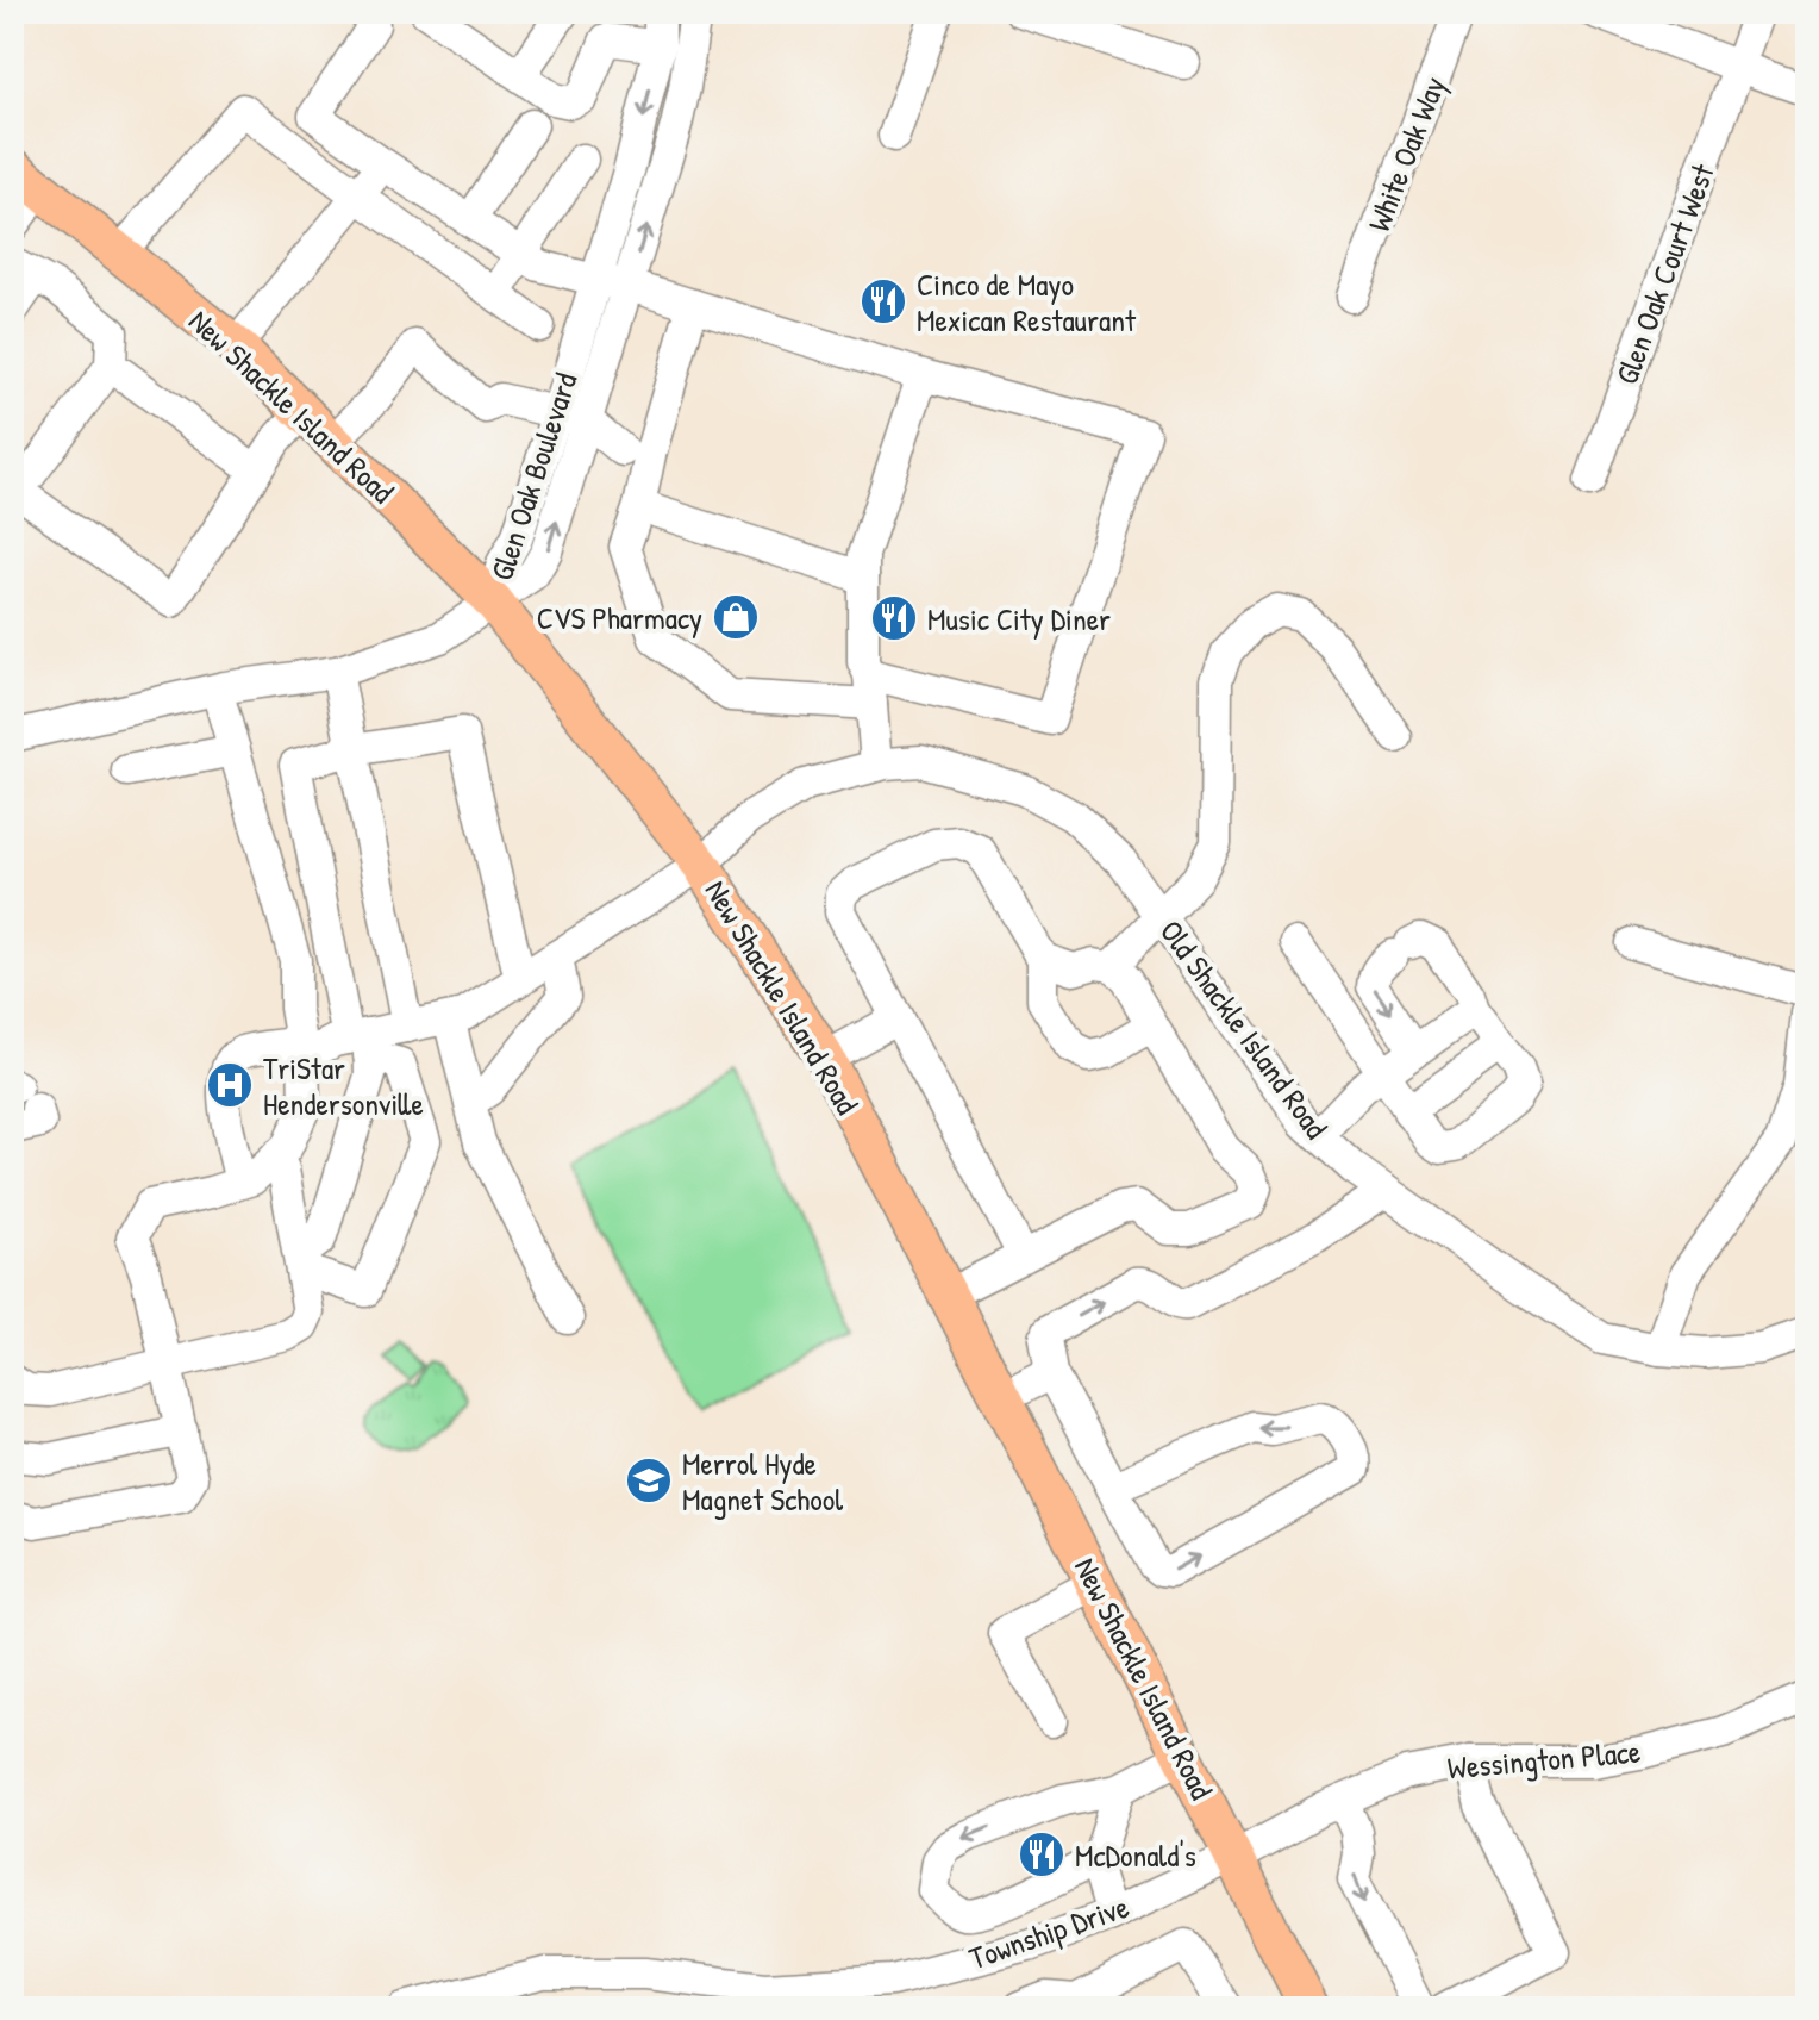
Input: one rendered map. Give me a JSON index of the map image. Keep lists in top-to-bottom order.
{
  "streets": {
    "main road": ["New Shackle Island Road"],
    "street": [
      "White Oak Way",
      "Glen Oak Court West",
      "Glen Oak Boulevard",
      "Old Shackle Island Road",
      "Wessington Place",
      "Township Drive"
    ]
  },
  "crossings": [
    ["New Shackle Island Road", "Glen Oak Boulevard"],
    ["New Shackle Island Road", "Old Shackle Island Road"],
    ["New Shackle Island Road", "Wessington Place"],
    ["New Shackle Island Road", "Township Drive"],
    ["Wessington Place", "Township Drive"]
  ],
  "places": {
    "restaurant": ["Cinco de Mayo Mexican Restaurant", "Music City Diner", "McDonald's"],
    "shop": ["CVS Pharmacy"],
    "hospital": ["TriStar Hendersonville"],
    "school or university": ["Merrol Hyde Magnet School"]
  }
}
